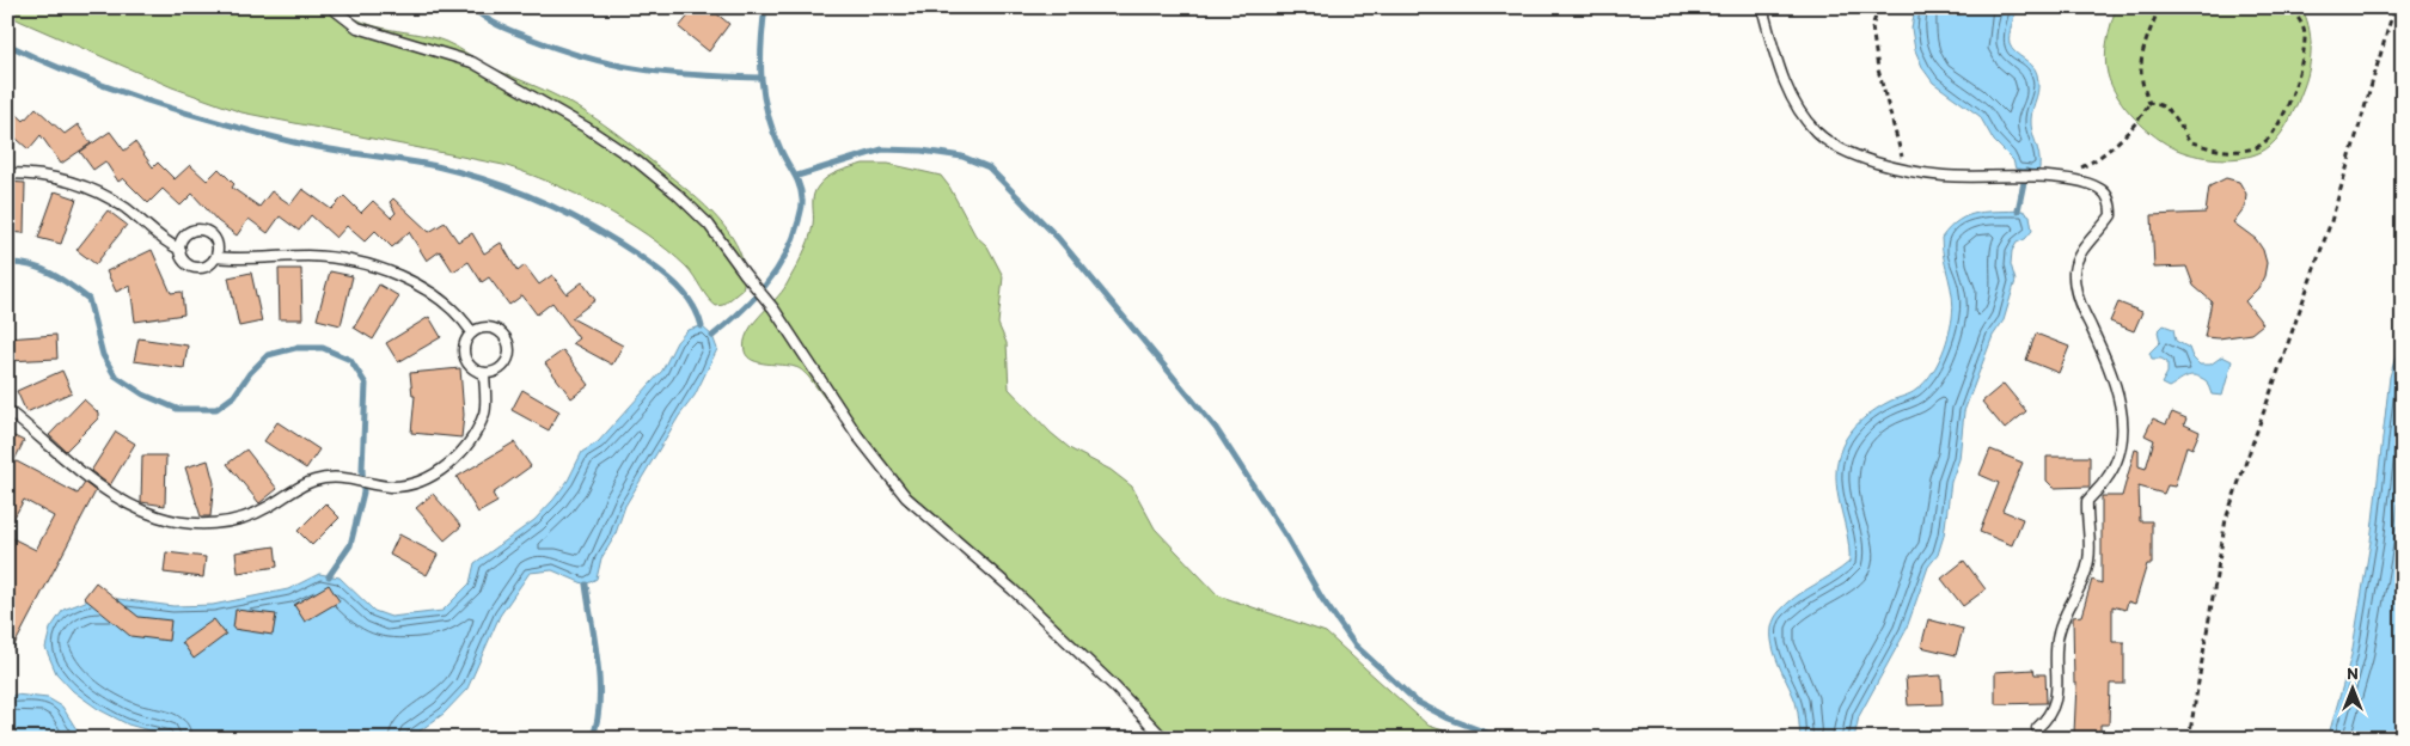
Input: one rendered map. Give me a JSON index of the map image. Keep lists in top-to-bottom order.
{
  "north": "top"
}
